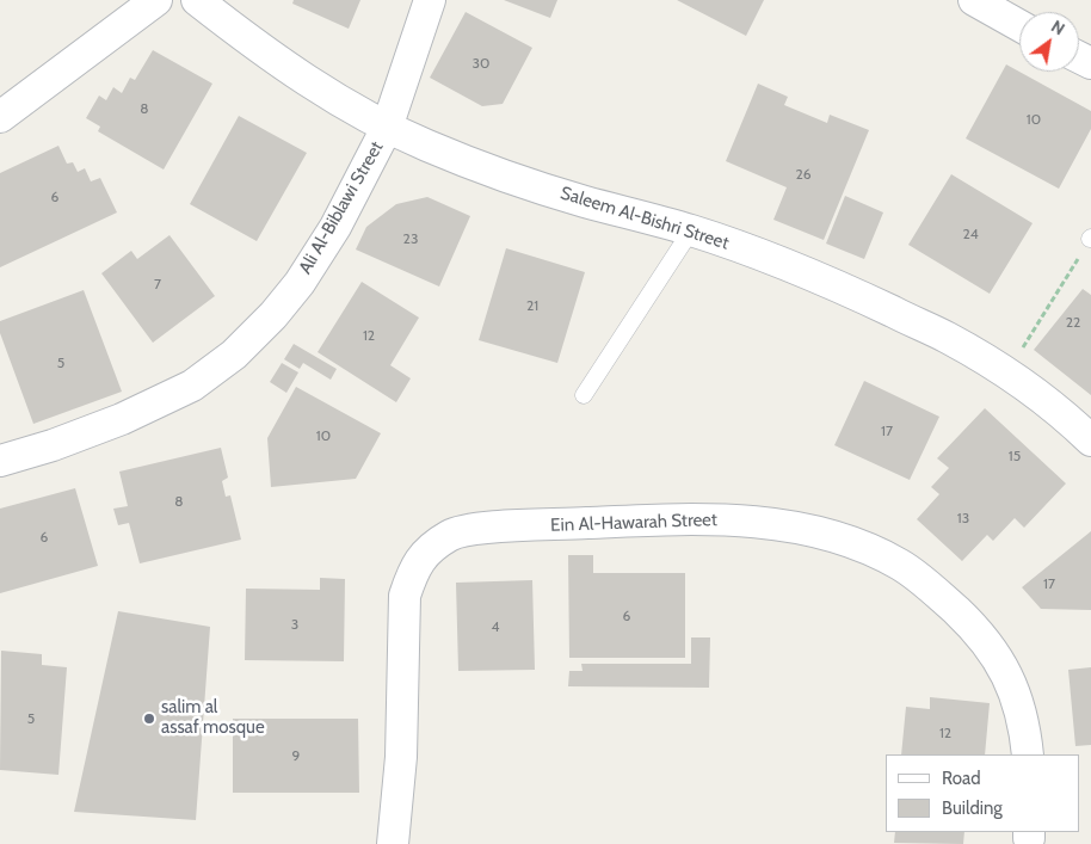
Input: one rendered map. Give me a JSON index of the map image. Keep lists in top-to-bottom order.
{
  "streets": {
    "street": ["Ali Al-Biblawi Street", "Saleem Al-Bishri Street", "Ein Al-Hawarah Street"]
  },
  "crossings": [
    ["Ali Al-Biblawi Street", "Saleem Al-Bishri Street"]
  ],
  "places": ["salim al assaf mosque"],
  "house_numbers": [
    "30",
    "8",
    "10",
    "26",
    "6",
    "24",
    "23",
    "7",
    "21",
    "22",
    "12",
    "5",
    "17",
    "10",
    "15",
    "8",
    "13",
    "6",
    "17",
    "6",
    "3",
    "4",
    "5",
    "12",
    "9"
  ],
  "legend": ["Road", "Building"],
  "north": "top right"
}
